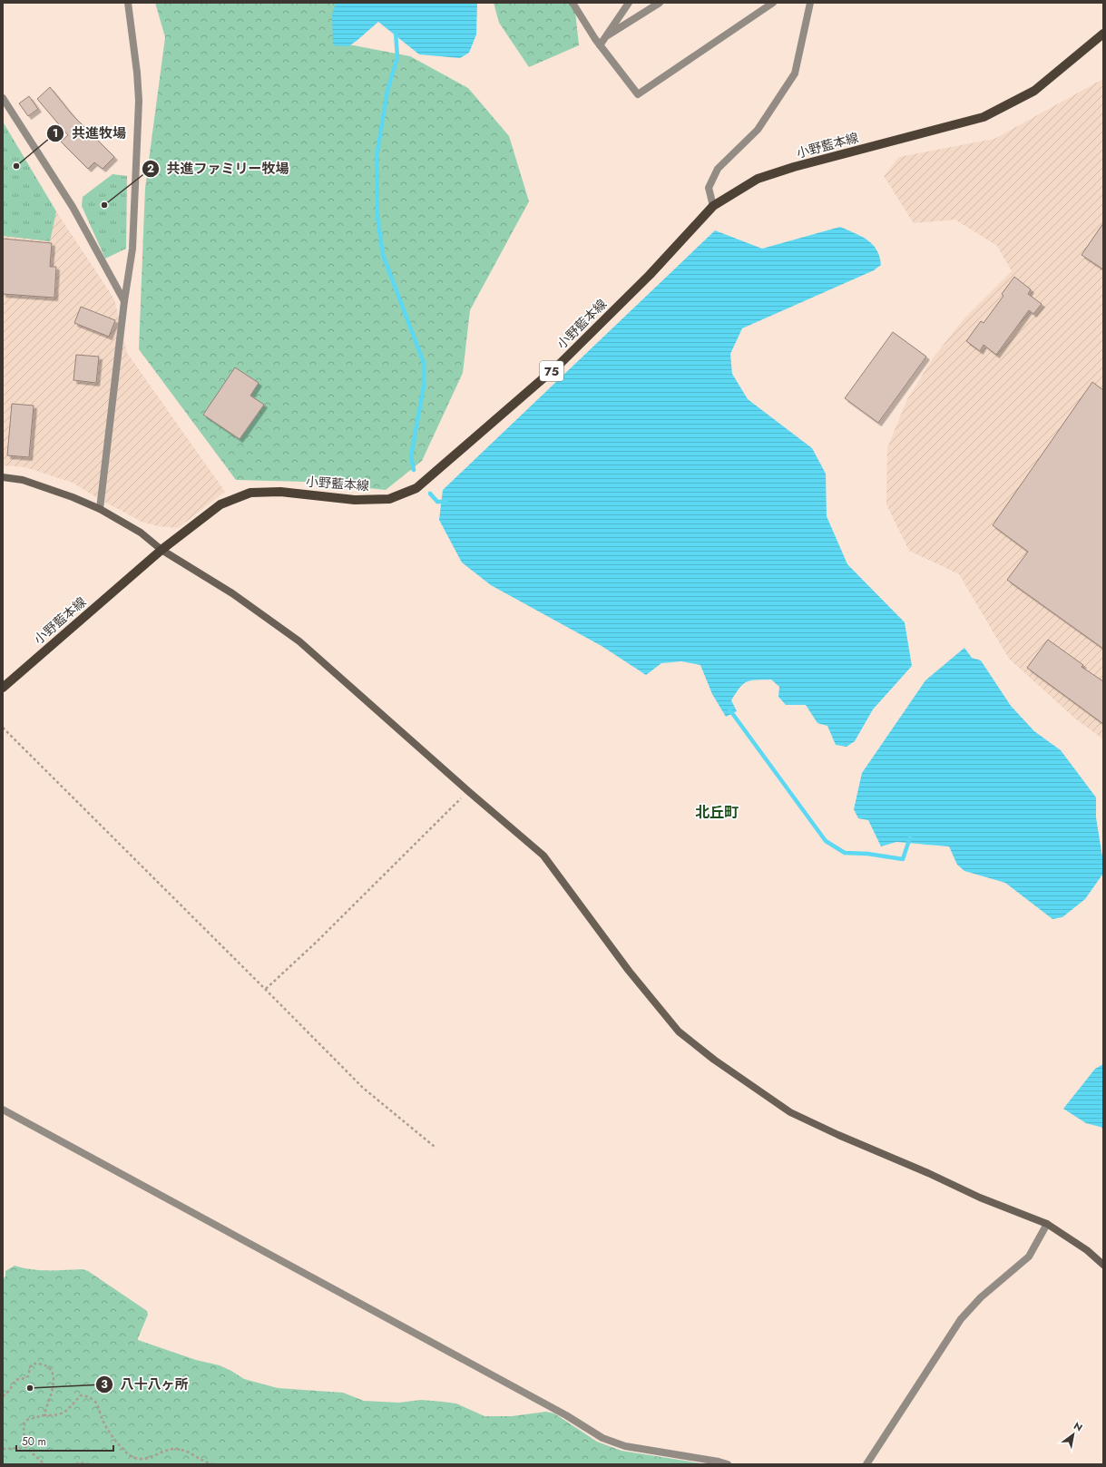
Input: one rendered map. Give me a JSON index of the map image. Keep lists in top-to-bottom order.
{
  "streets": {
    "main road": ["小野藍本線", "75"]
  },
  "districts": ["北丘町"],
  "places": ["共進牧場", "共進ファミリー牧場", "八十八ヶ所"],
  "scale_bar": "50 m",
  "north": "top right"
}
